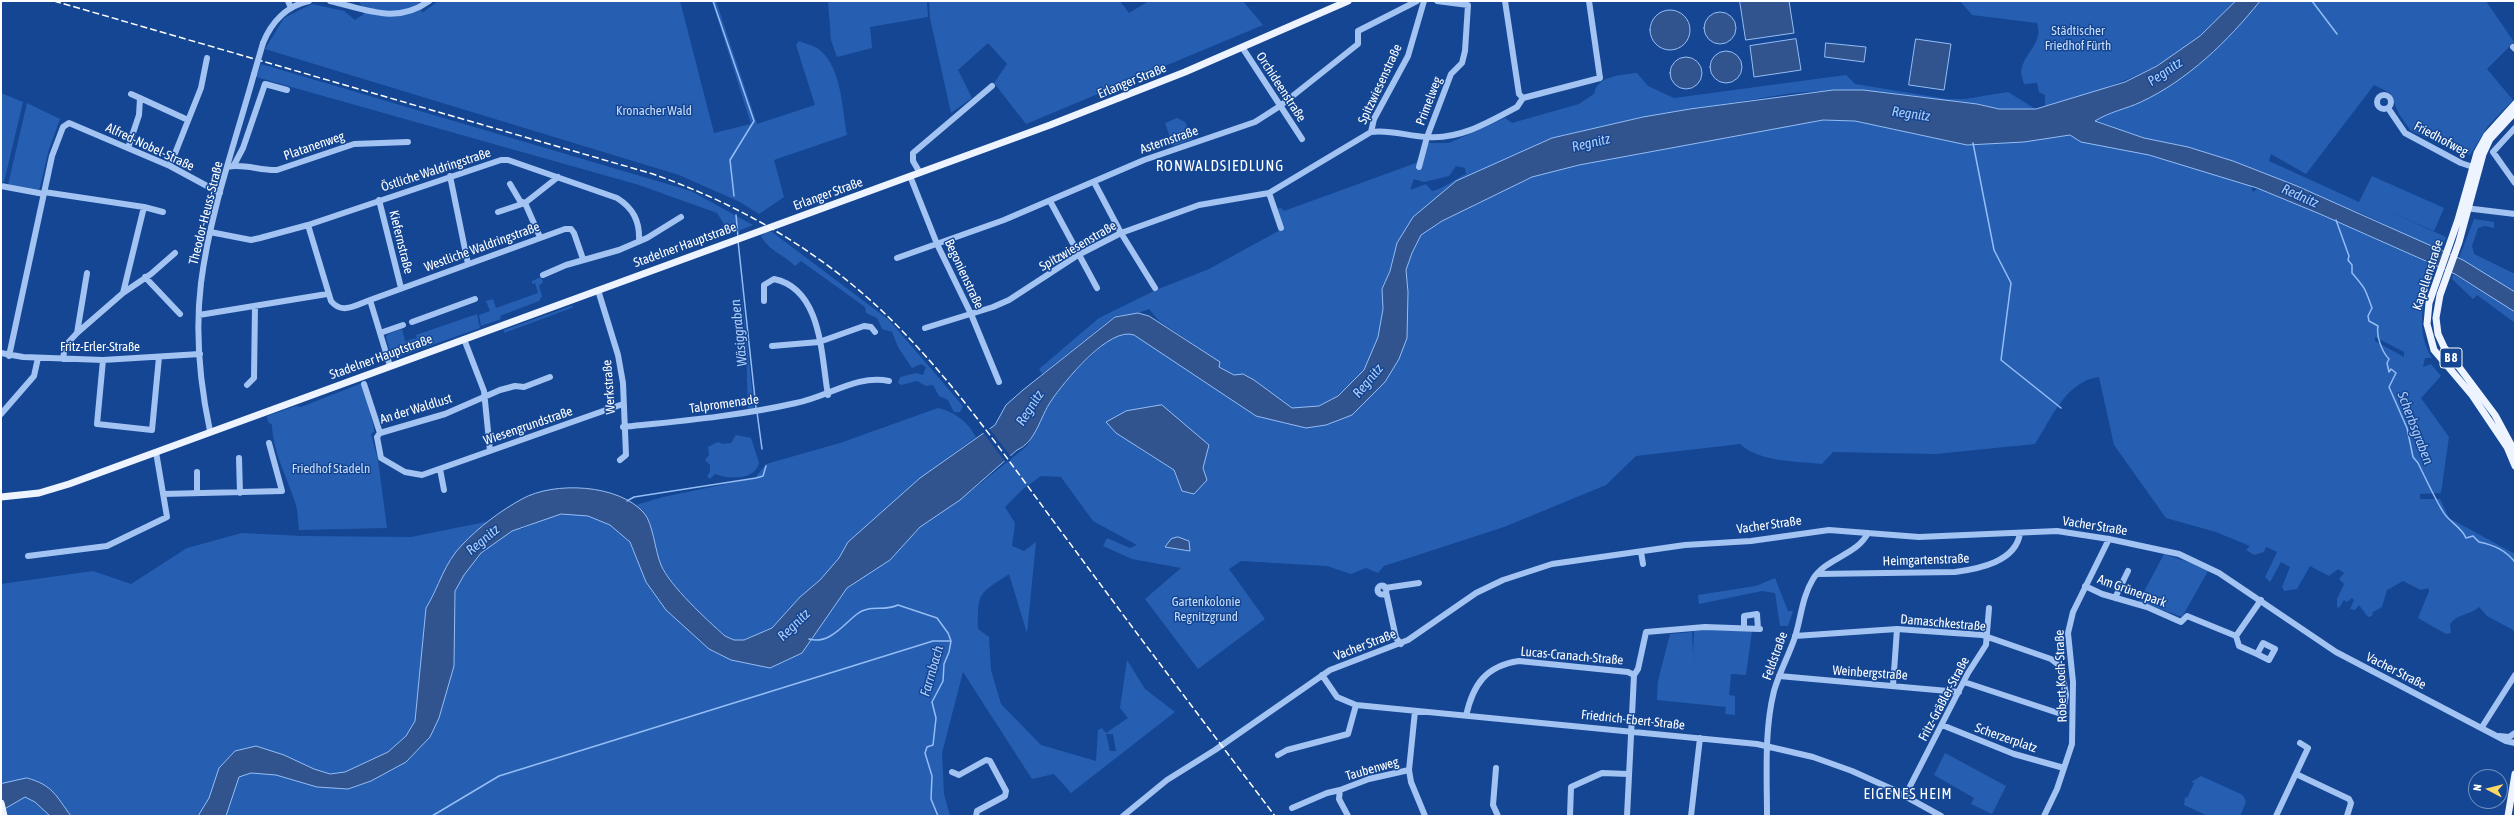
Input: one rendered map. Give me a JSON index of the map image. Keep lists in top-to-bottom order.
{
  "streets": {
    "main road": [
      "Erlanger Straße",
      "Stadelner Hauptstraße",
      "Kapellenstraße",
      "B 8"
    ],
    "street": [
      "Spitzwiesenstraße",
      "Orchideenstraße",
      "Primelweg",
      "Friedhofweg",
      "Asternstraße",
      "Platanenweg",
      "Alfred-Nobel-Straße",
      "Östliche Waldringstraße",
      "Theodor-Heuss-Straße",
      "Kiefernstraße",
      "Westliche Waldringstraße",
      "Begonienstraße",
      "Fritz-Erler-Straße",
      "Werkstraße",
      "Talpromenade",
      "An der Waldlust",
      "Wiesengrundstraße",
      "Vacher Straße",
      "Heimgartenstraße",
      "Am Grünerpark",
      "Damaschkestraße",
      "Lucas-Cranach-Straße",
      "Feldstraße",
      "Weinbergstraße",
      "Robert-Koch-Straße",
      "Fritz-Gräßler-Straße",
      "Friedrich-Ebert-Straße",
      "Scherzerplatz",
      "Taubenweg"
    ]
  },
  "crossings": [
    ["Erlanger Straße", "Orchideenstraße"],
    ["Erlanger Straße", "Stadelner Hauptstraße"],
    ["Erlanger Straße", "Begonienstraße"],
    ["Spitzwiesenstraße", "Begonienstraße"],
    ["Orchideenstraße", "Asternstraße"],
    ["Friedhofweg", "Kapellenstraße"],
    ["Asternstraße", "Begonienstraße"],
    ["Platanenweg", "Theodor-Heuss-Straße"],
    ["Alfred-Nobel-Straße", "Theodor-Heuss-Straße"],
    ["Östliche Waldringstraße", "Theodor-Heuss-Straße"],
    ["Östliche Waldringstraße", "Kiefernstraße"],
    ["Theodor-Heuss-Straße", "Stadelner Hauptstraße"],
    ["Theodor-Heuss-Straße", "Fritz-Erler-Straße"],
    ["Kiefernstraße", "Westliche Waldringstraße"],
    ["Stadelner Hauptstraße", "Werkstraße"],
    ["Werkstraße", "Talpromenade"],
    ["Werkstraße", "Wiesengrundstraße"],
    ["An der Waldlust", "Wiesengrundstraße"],
    ["Vacher Straße", "Heimgartenstraße"],
    ["Vacher Straße", "Feldstraße"],
    ["Vacher Straße", "Robert-Koch-Straße"],
    ["Vacher Straße", "Friedrich-Ebert-Straße"],
    ["Heimgartenstraße", "Feldstraße"],
    ["Am Grünerpark", "Robert-Koch-Straße"],
    ["Damaschkestraße", "Feldstraße"],
    ["Damaschkestraße", "Fritz-Gräßler-Straße"],
    ["Lucas-Cranach-Straße", "Friedrich-Ebert-Straße"],
    ["Feldstraße", "Weinbergstraße"],
    ["Feldstraße", "Friedrich-Ebert-Straße"],
    ["Weinbergstraße", "Fritz-Gräßler-Straße"],
    ["Robert-Koch-Straße", "Scherzerplatz"],
    ["Fritz-Gräßler-Straße", "Friedrich-Ebert-Straße"],
    ["Fritz-Gräßler-Straße", "Scherzerplatz"]
  ],
  "districts": ["RONWALDSIEDLUNG", "EIGENES HEIM"],
  "water": [
    "Pegnitz",
    "Regnitz",
    "Rednitz",
    "Wäsiggraben",
    "Scherbsgraben",
    "Farrnbach"
  ],
  "parks": [
    "Städtischer Friedhof Fürth",
    "Kronacher Wald",
    "Friedhof Stadeln",
    "Gartenkolonie Regnitzgrund"
  ],
  "north": "left"
}
